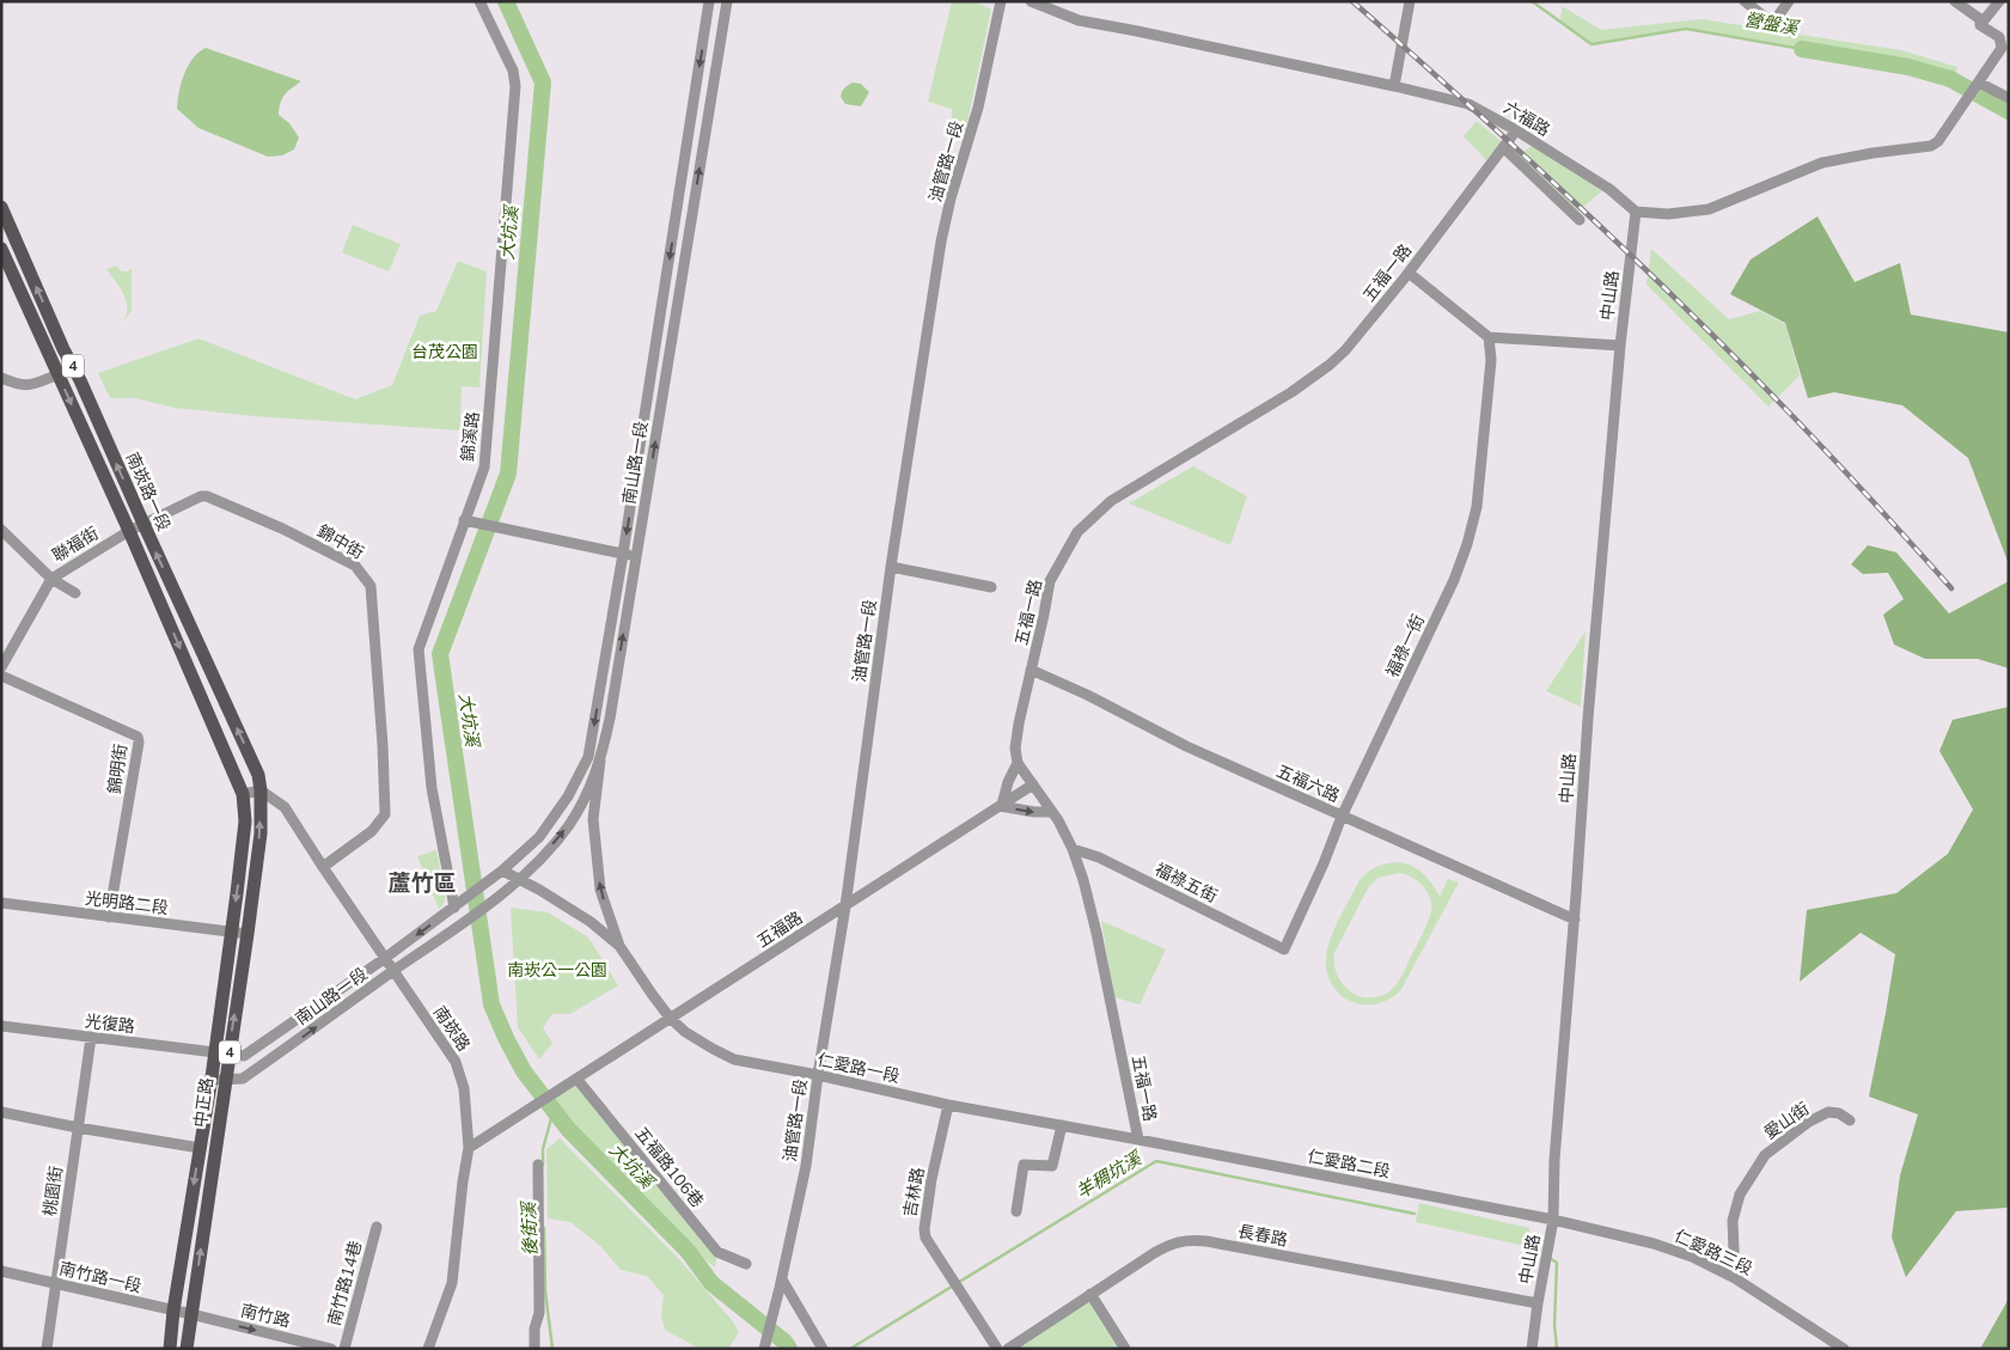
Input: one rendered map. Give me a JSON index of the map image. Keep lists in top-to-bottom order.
{
  "streets": {
    "main road": ["4", "南崁路一段", "中正路"],
    "street": [
      "六福路",
      "油管路一段",
      "五福一路",
      "中山路",
      "錦溪路",
      "南山路一段",
      "錦中街",
      "聯福街",
      "福祿一街",
      "錦明街",
      "五福六路",
      "福祿五街",
      "光明路二段",
      "五福路",
      "光復路",
      "南崁路",
      "仁愛路一段",
      "愛山街",
      "仁愛路二段",
      "五福路106巷",
      "桃園街",
      "吉林路",
      "長春路",
      "仁愛路三段",
      "南竹路一段",
      "南竹路14巷",
      "南竹路"
    ]
  },
  "crossings": [
    ["六福路", "五福一路"],
    ["六福路", "中山路"],
    ["油管路一段", "五福路"],
    ["油管路一段", "仁愛路一段"],
    ["五福一路", "五福六路"],
    ["五福一路", "福祿五街"],
    ["五福一路", "五福路"],
    ["五福一路", "仁愛路一段"],
    ["五福一路", "仁愛路二段"],
    ["中山路", "五福六路"],
    ["中山路", "仁愛路二段"],
    ["中山路", "長春路"],
    ["中山路", "仁愛路三段"],
    ["錦溪路", "南山路一段"],
    ["南山路一段", "光復路"],
    ["南山路一段", "南崁路"],
    ["南山路一段", "仁愛路一段"],
    ["南山路一段", "中正路"],
    ["南崁路一段", "錦中街"],
    ["南崁路一段", "聯福街"],
    ["南崁路一段", "南崁路"],
    ["南崁路一段", "中正路"],
    ["錦中街", "聯福街"],
    ["錦中街", "南崁路"],
    ["福祿一街", "五福六路"],
    ["福祿一街", "福祿五街"],
    ["錦明街", "光明路二段"],
    ["光明路二段", "中正路"],
    ["五福路", "南崁路"],
    ["五福路", "仁愛路一段"],
    ["五福路", "五福路106巷"],
    ["光復路", "中正路"],
    ["光復路", "桃園街"],
    ["南崁路", "中正路"],
    ["仁愛路一段", "仁愛路二段"],
    ["仁愛路一段", "吉林路"],
    ["中正路", "南竹路一段"],
    ["中正路", "南竹路"],
    ["愛山街", "仁愛路三段"],
    ["仁愛路二段", "仁愛路三段"],
    ["桃園街", "南竹路一段"],
    ["南竹路一段", "南竹路"]
  ],
  "one_way": ["南竹路"],
  "districts": ["蘆竹區"],
  "water": [
    "營盤溪",
    "大坑溪",
    "羊稠坑溪",
    "後街溪"
  ],
  "parks": ["台茂公園", "南崁公一公園"]
}
